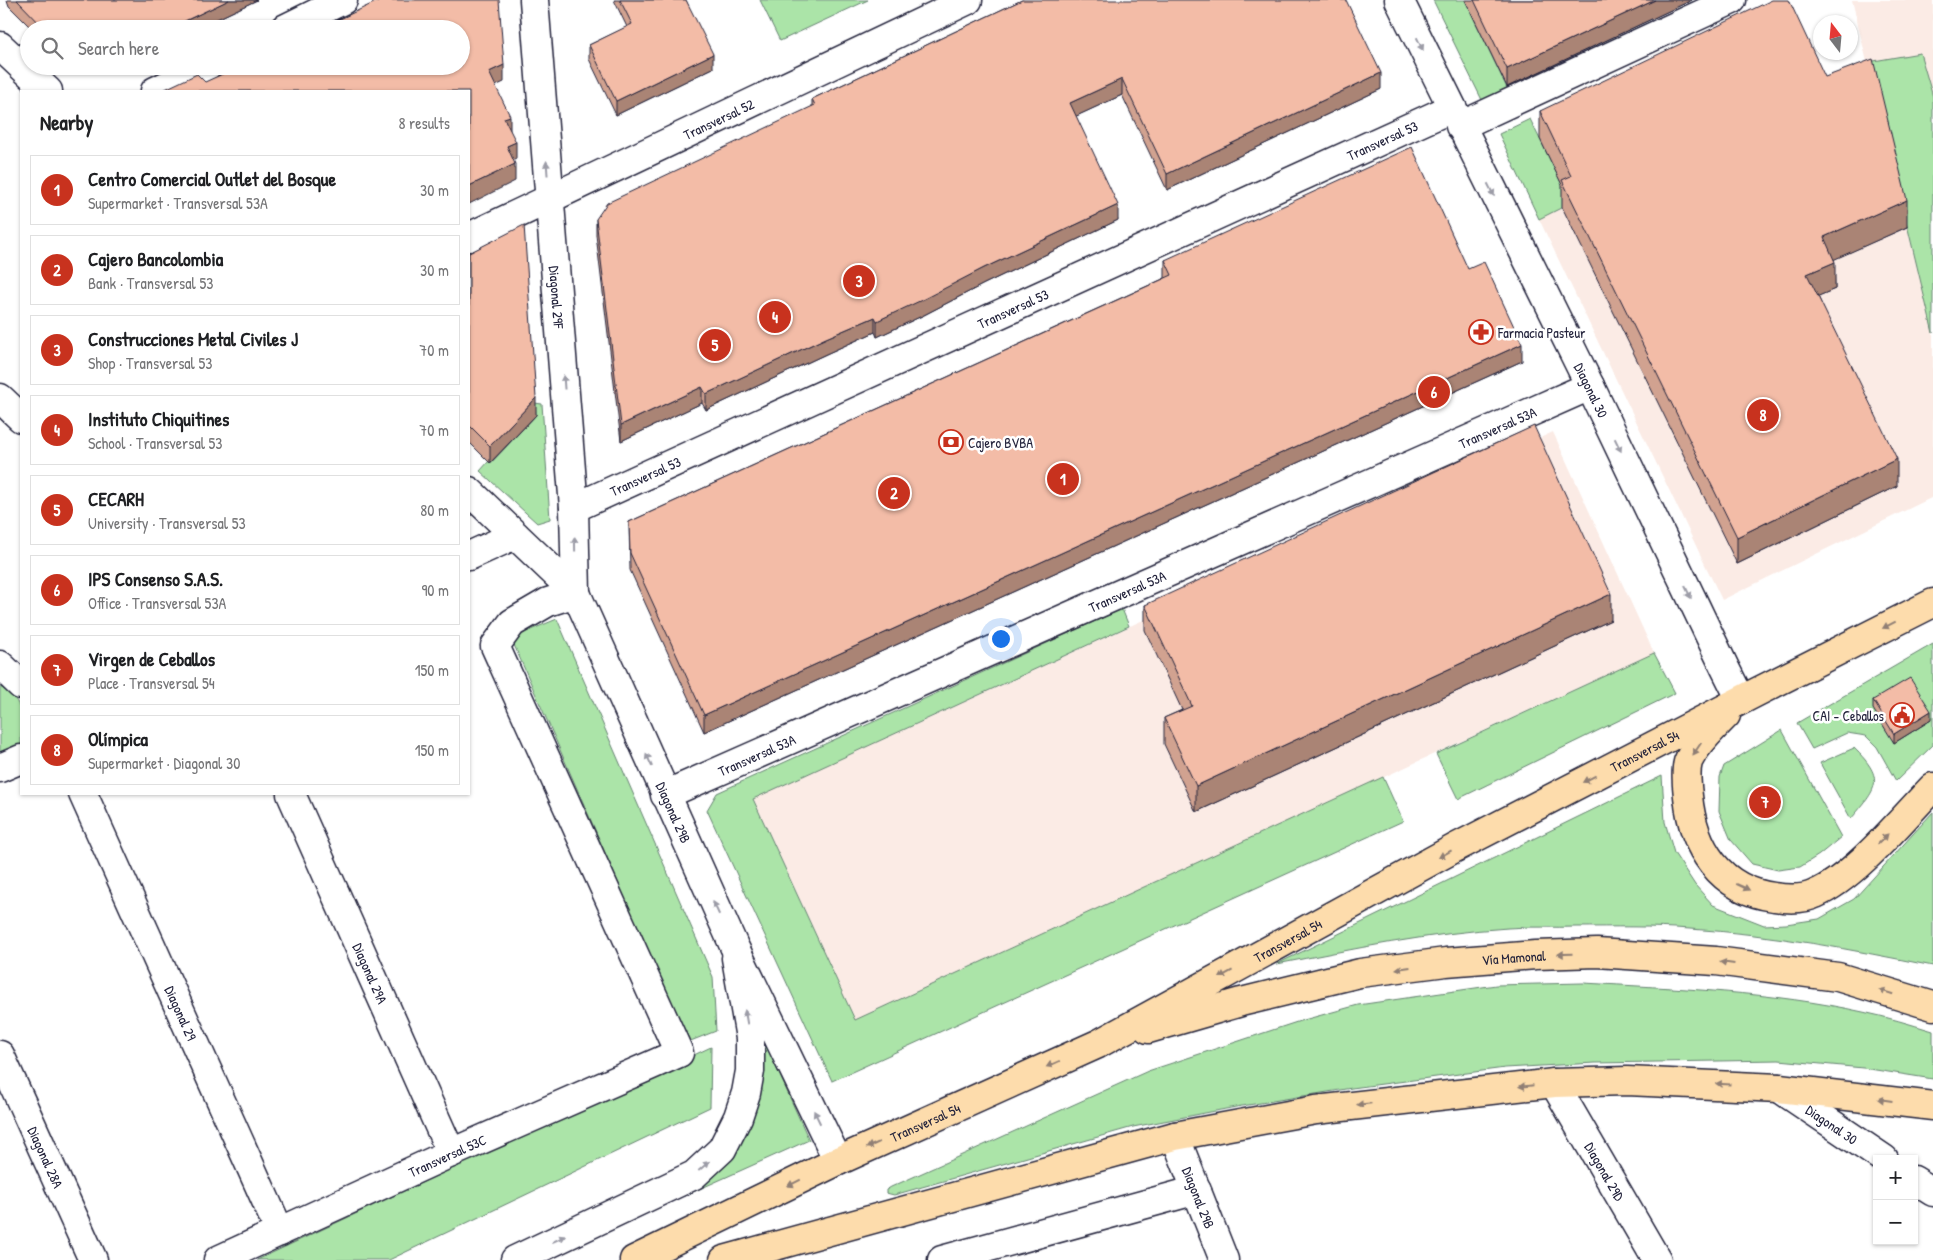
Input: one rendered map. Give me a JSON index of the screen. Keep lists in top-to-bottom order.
{
  "streets": {
    "main road": ["Transversal 54", "Vía Mamonal"],
    "street": [
      "Transversal 52",
      "Transversal 53",
      "Diagonal 29F",
      "Diagonal 30",
      "Transversal 53A",
      "Diagonal 29B",
      "Diagonal 29A",
      "Diagonal 29",
      "Transversal 53C",
      "Diagonal 28A",
      "Diagonal 29D"
    ]
  },
  "crossings": [
    ["Transversal 52", "Diagonal 29F"],
    ["Transversal 53", "Diagonal 29F"],
    ["Transversal 53", "Diagonal 30"],
    ["Diagonal 29F", "Diagonal 29B"],
    ["Diagonal 29F", "Transversal 53C"],
    ["Diagonal 30", "Transversal 53A"],
    ["Diagonal 30", "Transversal 54"],
    ["Transversal 53A", "Diagonal 29B"],
    ["Transversal 54", "Diagonal 29B"],
    ["Transversal 54", "Vía Mamonal"],
    ["Diagonal 29B", "Transversal 53C"],
    ["Diagonal 29A", "Transversal 53C"],
    ["Diagonal 29", "Transversal 53C"]
  ],
  "one_way": ["Diagonal 29F", "Diagonal 30", "Diagonal 29B"],
  "places": {
    "pharmacy": ["Farmacia Pasteur"],
    "bank": ["Cajero BVBA"],
    "public building": ["CAI - Ceballos"]
  },
  "north": "top",
  "page": {
    "search": "Search here",
    "heading": ["Nearby", "8 results"],
    "list": [
      {
        "mark": "1",
        "name": "Centro Comercial Outlet del Bosque",
        "note": "Supermarket · Transversal 53A",
        "value": "30 m"
      },
      {
        "mark": "2",
        "name": "Cajero Bancolombia",
        "note": "Bank · Transversal 53",
        "value": "30 m"
      },
      {
        "mark": "3",
        "name": "Construcciones Metal Civiles J",
        "note": "Shop · Transversal 53",
        "value": "70 m"
      },
      {
        "mark": "4",
        "name": "Instituto Chiquitines",
        "note": "School · Transversal 53",
        "value": "70 m"
      },
      {
        "mark": "5",
        "name": "CECARH",
        "note": "University · Transversal 53",
        "value": "80 m"
      },
      {
        "mark": "6",
        "name": "IPS Consenso S.A.S.",
        "note": "Office · Transversal 53A",
        "value": "90 m"
      },
      {
        "mark": "7",
        "name": "Virgen de Ceballos",
        "note": "Place · Transversal 54",
        "value": "150 m"
      },
      {
        "mark": "8",
        "name": "Olímpica",
        "note": "Supermarket · Diagonal 30",
        "value": "150 m"
      }
    ],
    "pins": [
      "3",
      "4",
      "5",
      "6",
      "8",
      "1",
      "2",
      "7"
    ],
    "map_buttons": ["+", "−"]
  }
}
